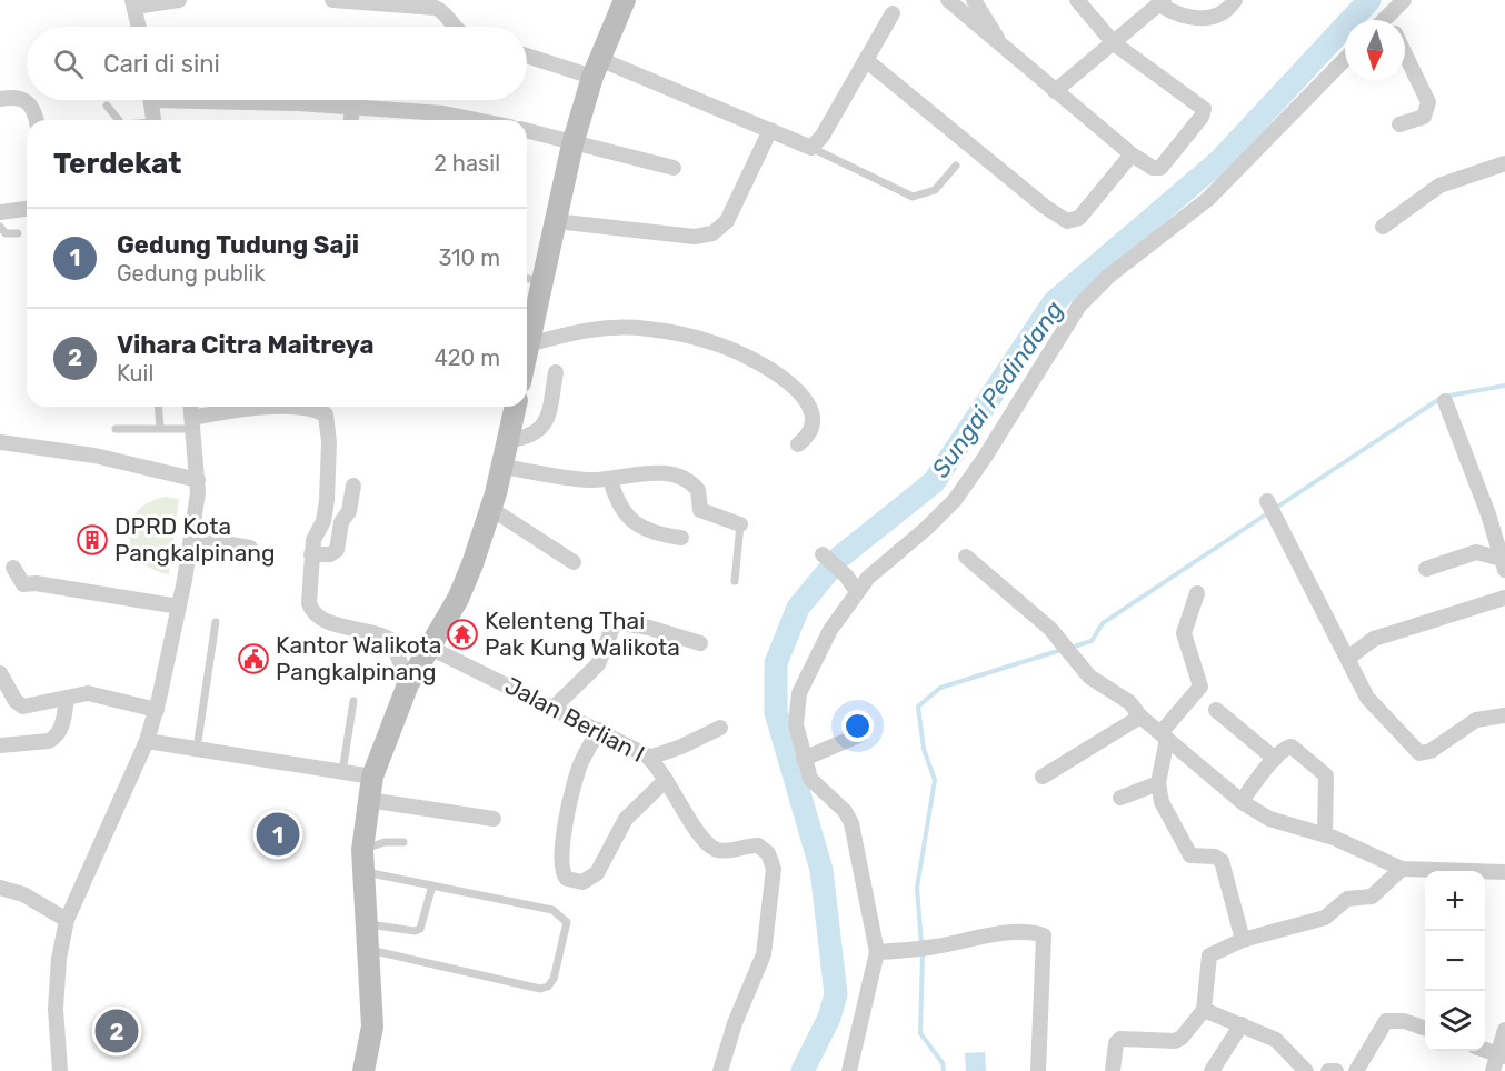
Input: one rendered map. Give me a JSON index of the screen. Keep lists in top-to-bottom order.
{
  "streets": {
    "street": ["Jalan Berlian I"]
  },
  "water": ["Sungai Pedindang"],
  "places": {
    "building": ["DPRD Kota Pangkalpinang"],
    "temple": ["Kelenteng Thai Pak Kung Walikota"],
    "public building": ["Kantor Walikota Pangkalpinang"]
  },
  "north": "bottom",
  "page": {
    "search": "Cari di sini",
    "heading": ["Terdekat", "2 hasil"],
    "list": [
      {
        "mark": "1",
        "name": "Gedung Tudung Saji",
        "note": "Gedung publik",
        "value": "310 m"
      },
      {
        "mark": "2",
        "name": "Vihara Citra Maitreya",
        "note": "Kuil",
        "value": "420 m"
      }
    ],
    "pins": ["1", "2"],
    "map_buttons": ["+", "−"]
  }
}
